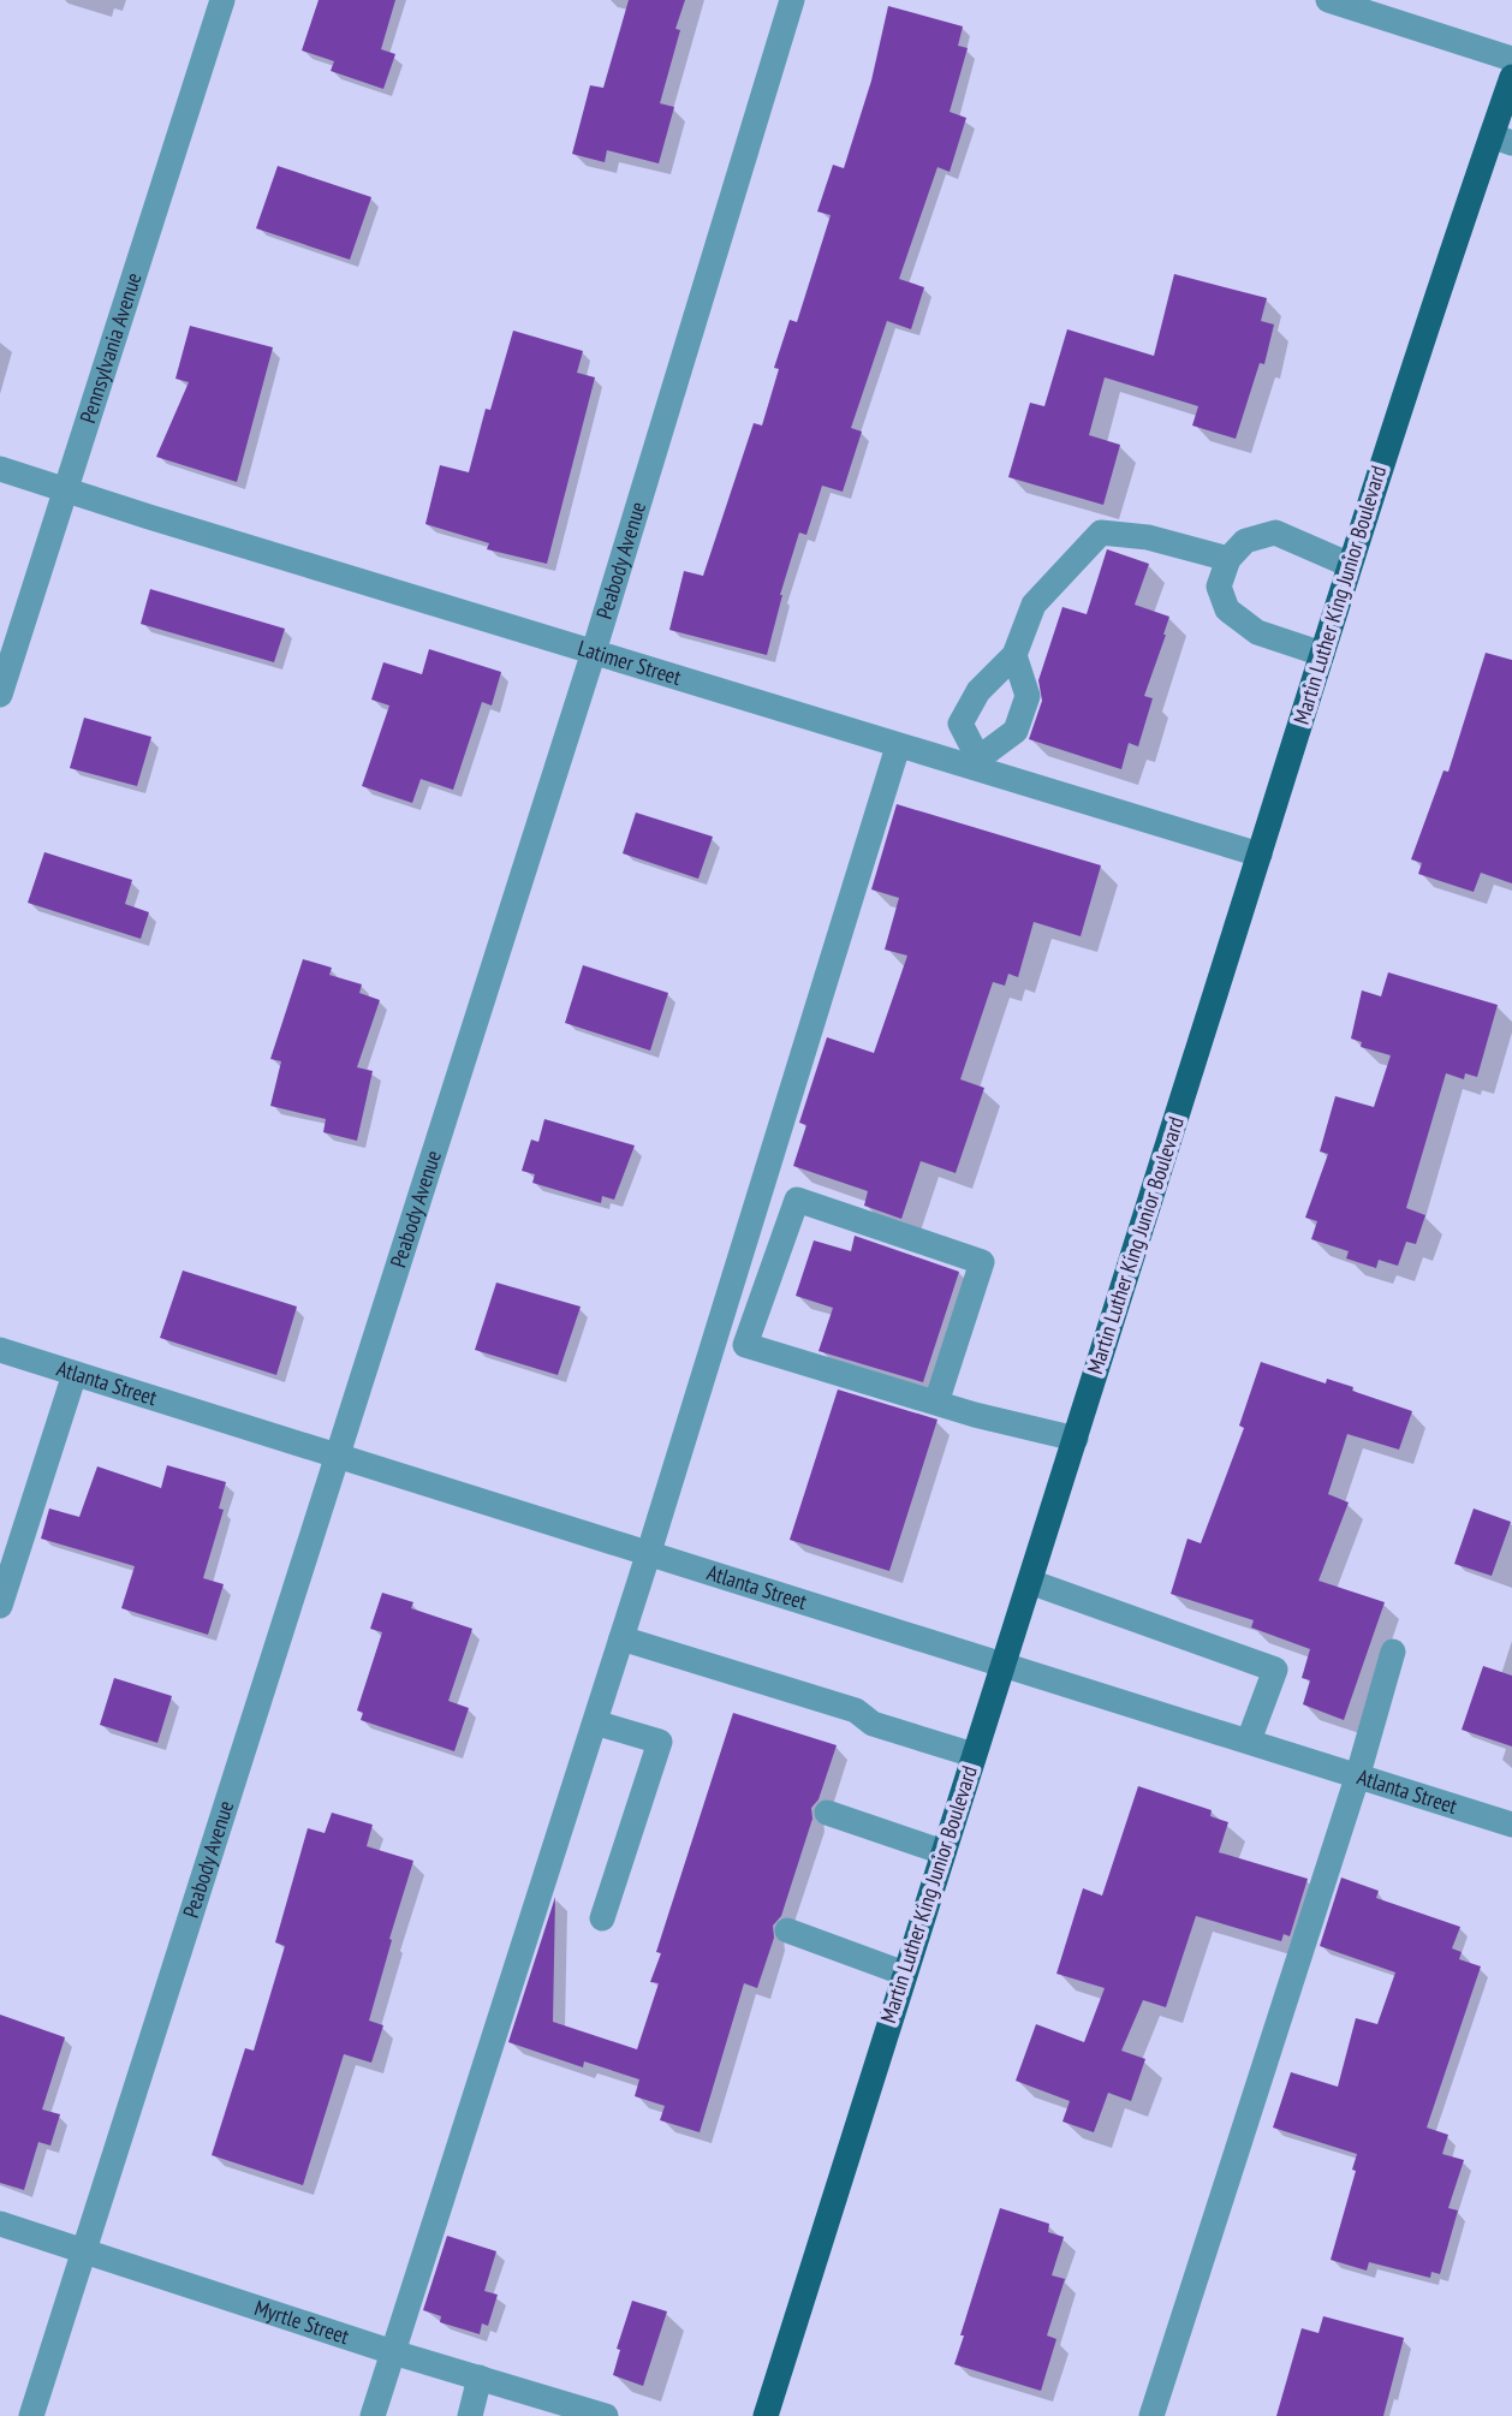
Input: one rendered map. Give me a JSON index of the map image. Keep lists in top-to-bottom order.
{
  "streets": {
    "main road": ["Martin Luther King Junior Boulevard"],
    "street": [
      "Pennsylvania Avenue",
      "Peabody Avenue",
      "Latimer Street",
      "Atlanta Street",
      "Myrtle Street"
    ]
  },
  "crossings": [
    ["Pennsylvania Avenue", "Latimer Street"],
    ["Peabody Avenue", "Latimer Street"],
    ["Peabody Avenue", "Atlanta Street"],
    ["Peabody Avenue", "Myrtle Street"],
    ["Martin Luther King Junior Boulevard", "Latimer Street"],
    ["Martin Luther King Junior Boulevard", "Atlanta Street"]
  ]
}
